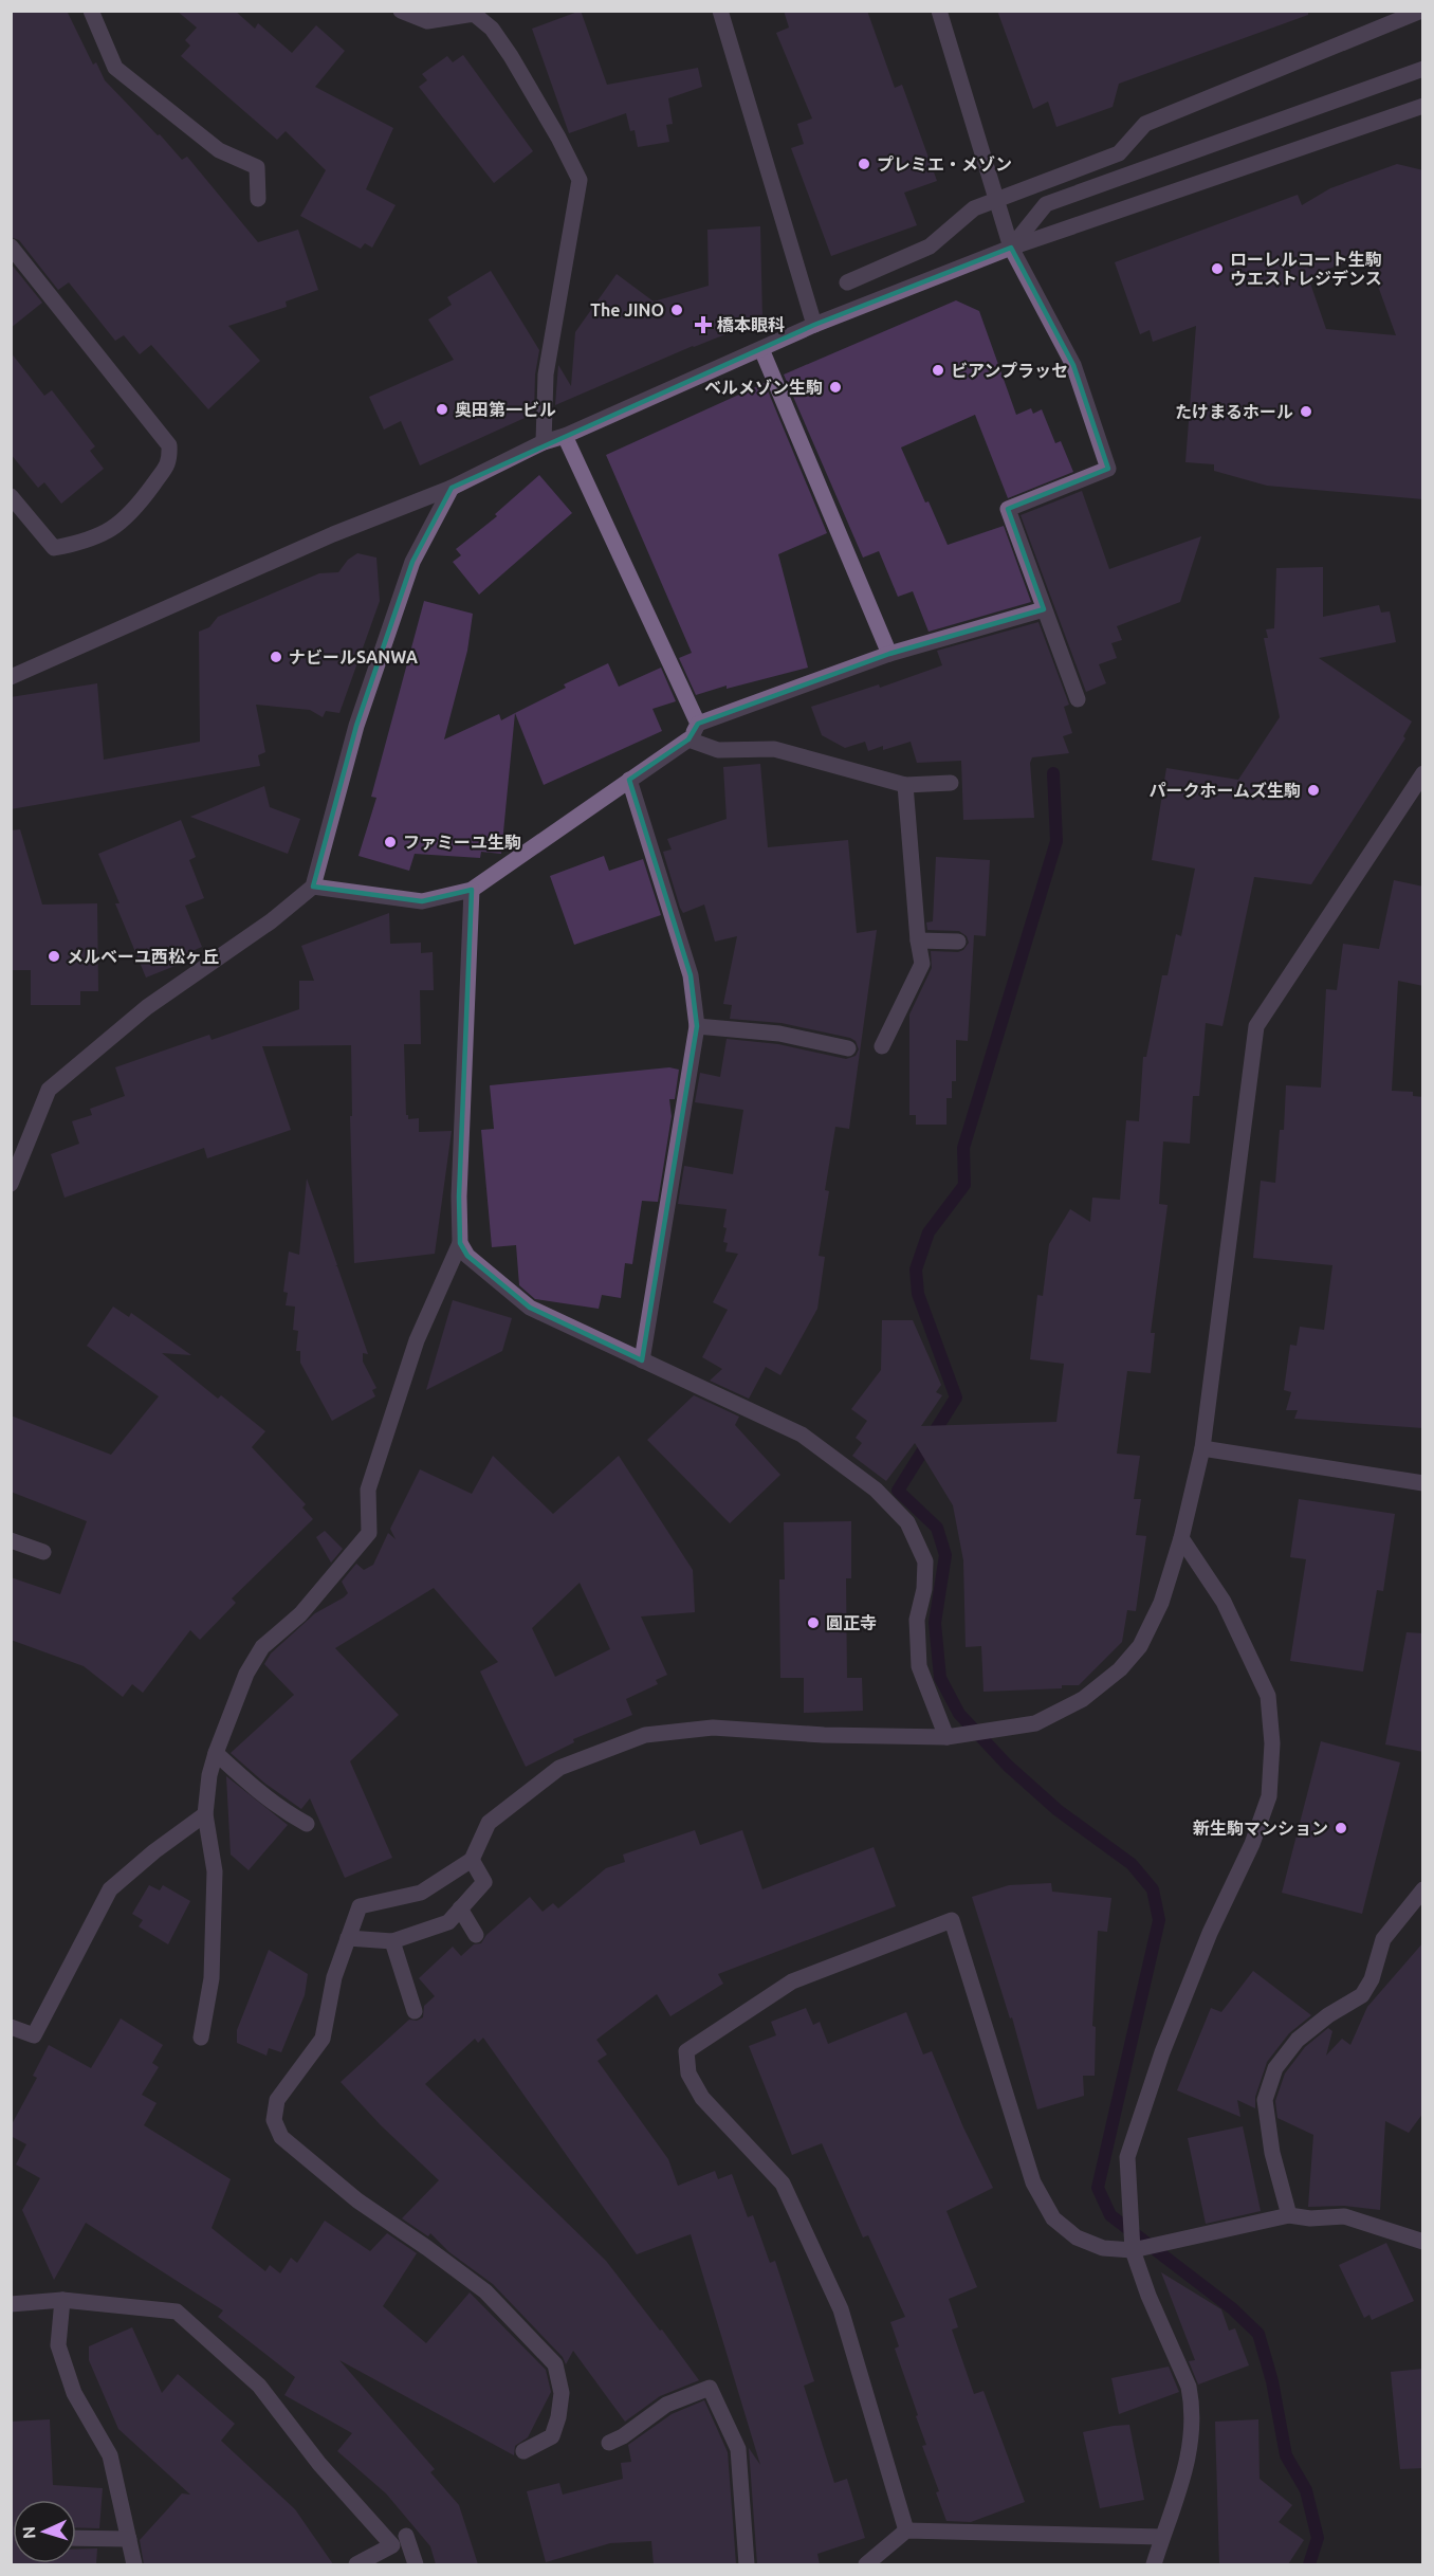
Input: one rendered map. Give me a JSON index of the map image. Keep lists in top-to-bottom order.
{
  "places": {
    "other": [
      "プレミエ・メゾン",
      "ローレルコート生駒 ウエストレジデンス",
      "The JINO",
      "ビアンプラッセ",
      "ベルメゾン生駒",
      "奥田第一ビル",
      "たけまるホール",
      "ナビールSANWA",
      "パークホームズ生駒",
      "ファミーユ生駒",
      "メルベーユ西松ヶ丘",
      "圓正寺",
      "新生駒マンション"
    ],
    "health": ["橋本眼科"]
  },
  "north": "left"
}
